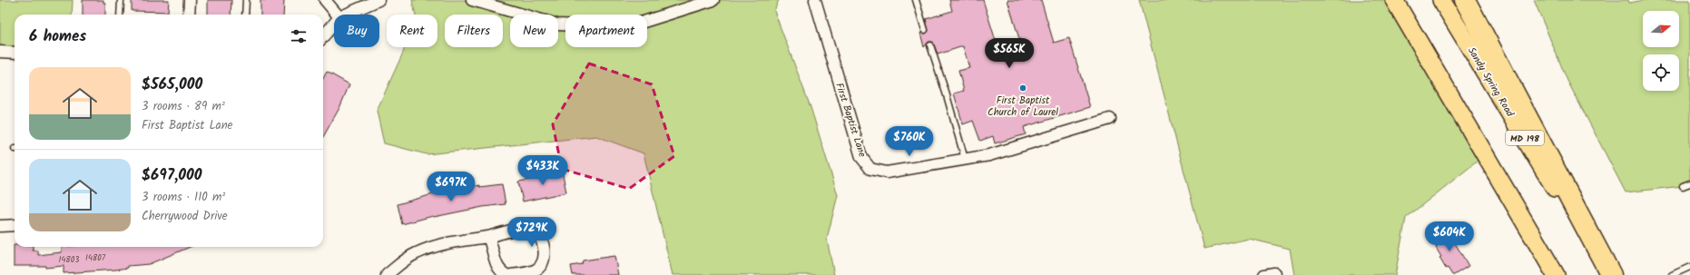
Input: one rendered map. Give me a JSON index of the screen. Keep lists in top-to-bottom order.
{
  "streets": {
    "main road": ["Sandy Spring Road", "MD 198"],
    "street": ["First Baptist Lane"]
  },
  "places": ["First Baptist Church of Laurel"],
  "house_numbers": ["14807", "14803"],
  "north": "right",
  "page": {
    "chip": [
      "Buy",
      "Rent",
      "Filters",
      "New",
      "Apartment"
    ],
    "heading": "6 homes",
    "price": [
      "$565K",
      "$760K",
      "$433K",
      "$697K",
      "$729K",
      "$604K"
    ],
    "list": [
      {
        "name": "$565,000",
        "note": "3 rooms · 89 m² · First Baptist Lane"
      },
      {
        "name": "$697,000",
        "note": "3 rooms · 110 m² · Cherrywood Drive"
      }
    ]
  }
}
